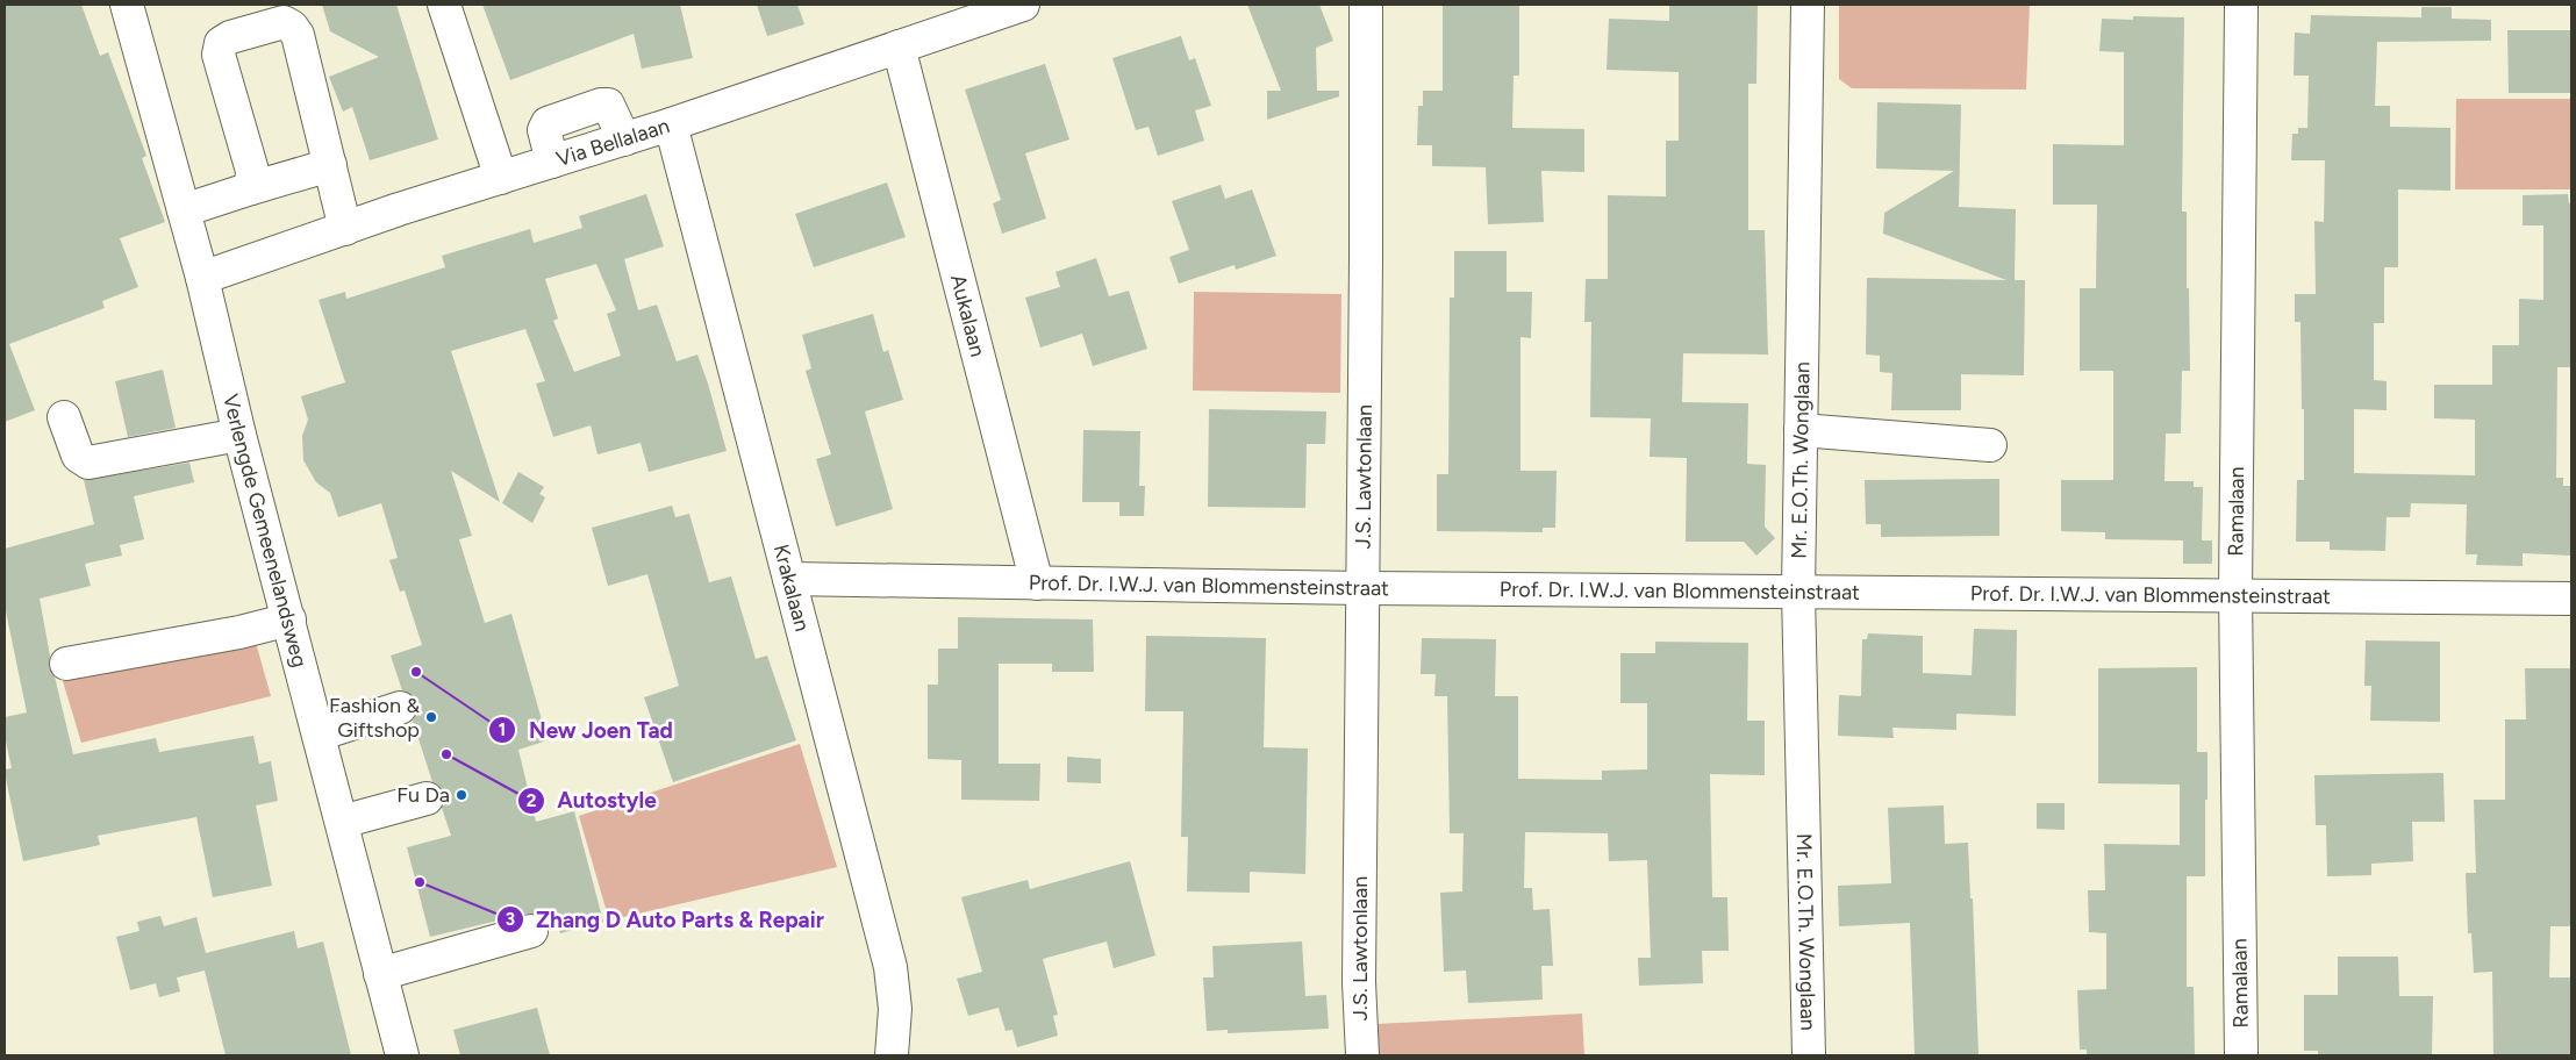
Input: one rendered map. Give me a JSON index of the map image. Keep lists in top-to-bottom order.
{
  "streets": {
    "street": [
      "Via Bellalaan",
      "Aukalaan",
      "Mr. E.O.Th. Wonglaan",
      "J.S. Lawtonlaan",
      "Ramalaan",
      "Verlengde Gemeenelandsweg",
      "Prof. Dr. I.W.J. van Blommensteinstraat",
      "Krakalaan"
    ]
  },
  "crossings": [
    ["Via Bellalaan", "Aukalaan"],
    ["Via Bellalaan", "Verlengde Gemeenelandsweg"],
    ["Via Bellalaan", "Krakalaan"],
    ["Aukalaan", "Prof. Dr. I.W.J. van Blommensteinstraat"],
    ["Mr. E.O.Th. Wonglaan", "Prof. Dr. I.W.J. van Blommensteinstraat"],
    ["J.S. Lawtonlaan", "Prof. Dr. I.W.J. van Blommensteinstraat"],
    ["Ramalaan", "Prof. Dr. I.W.J. van Blommensteinstraat"],
    ["Prof. Dr. I.W.J. van Blommensteinstraat", "Krakalaan"]
  ],
  "places": [
    "New Joen Tad",
    "Fashion & Giftshop",
    "Autostyle",
    "Fu Da",
    "Zhang D Auto Parts & Repair"
  ]
}
